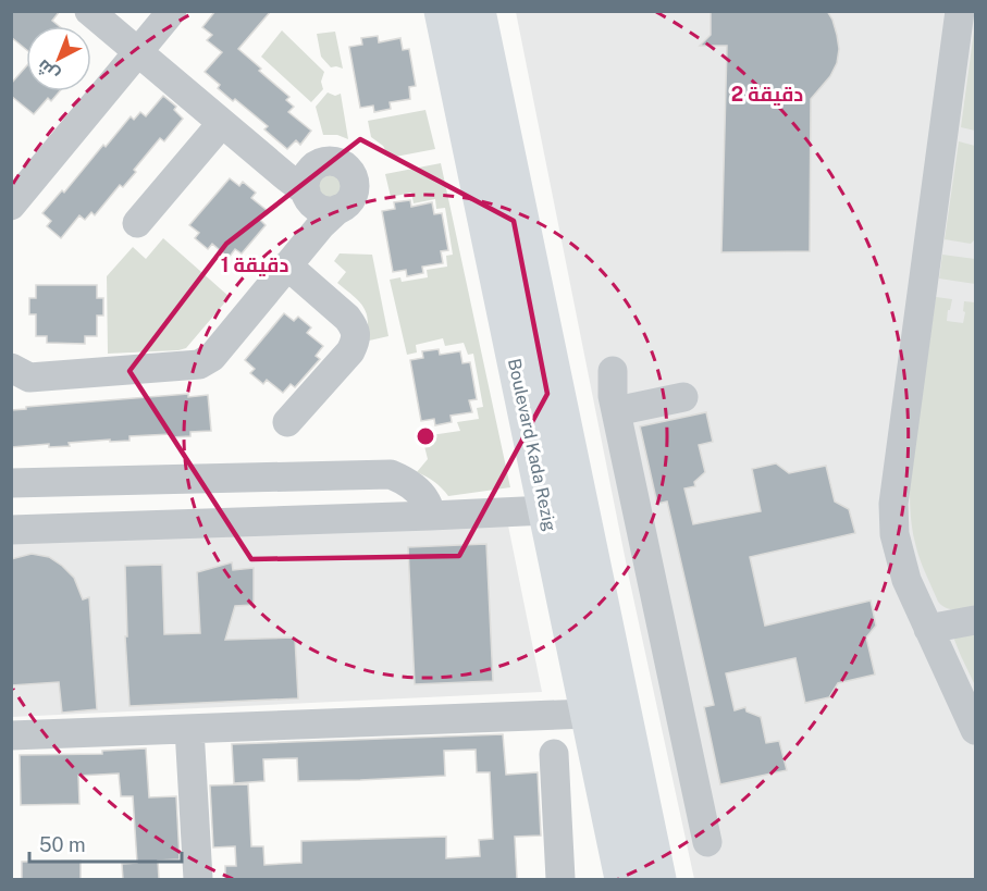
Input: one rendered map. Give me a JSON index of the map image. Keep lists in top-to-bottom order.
{
  "streets": {
    "main road": ["Boulevard Kada Rezig"]
  },
  "scale_bar": "50 m",
  "north": "bottom left",
  "rings": ["2 دقيقة", "1 دقيقة"]
}
